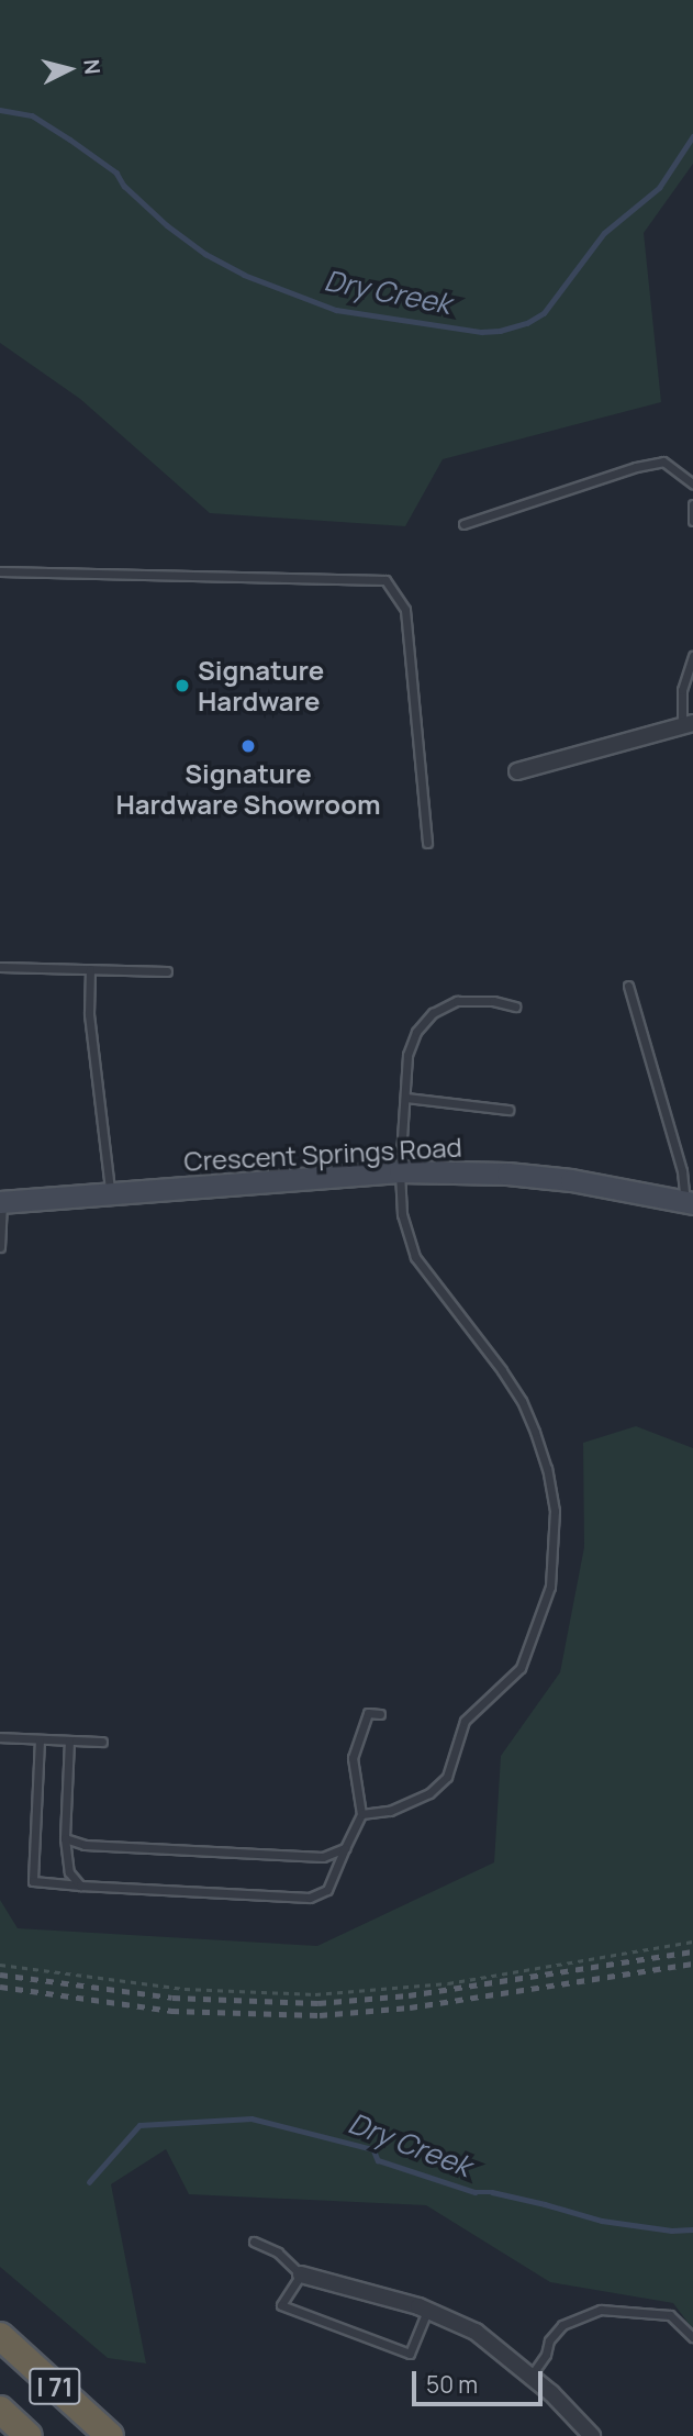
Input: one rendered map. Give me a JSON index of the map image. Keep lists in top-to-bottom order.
{
  "streets": {
    "highway": ["I 71"],
    "main road": ["Crescent Springs Road"]
  },
  "water": ["Dry Creek"],
  "places": ["Signature Hardware", "Signature Hardware Showroom"],
  "scale_bar": "50 m",
  "north": "right"
}
